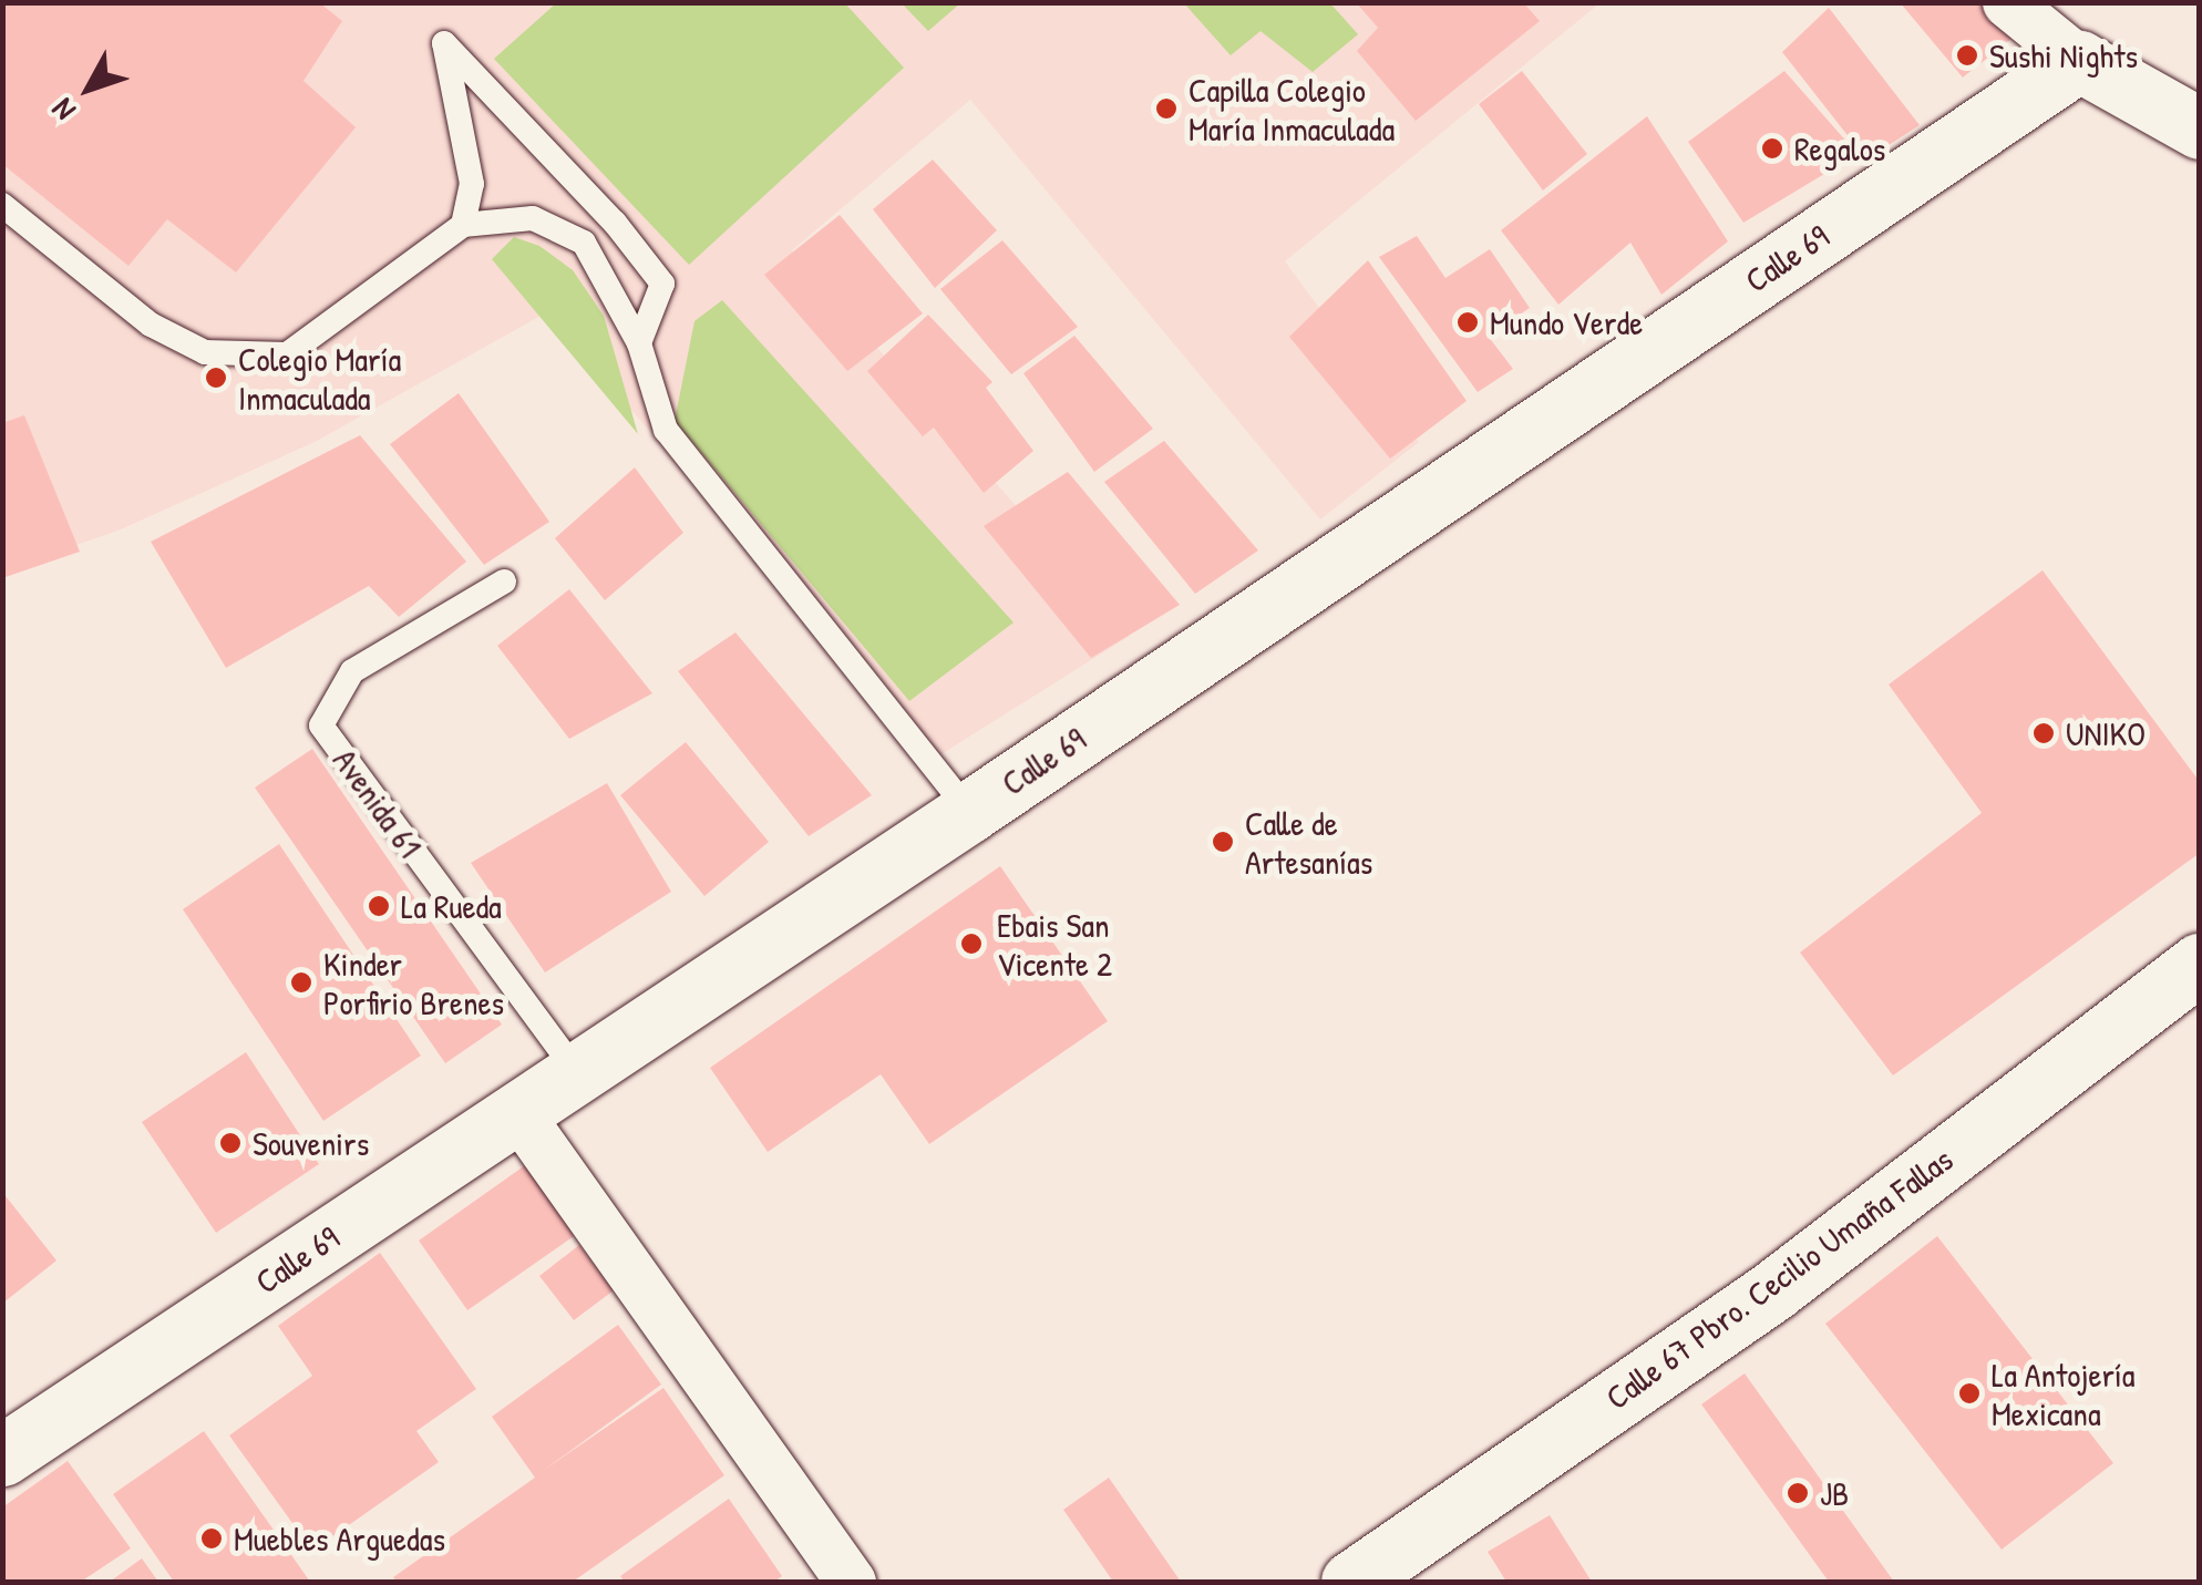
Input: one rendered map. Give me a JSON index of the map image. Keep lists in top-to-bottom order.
{
  "streets": {
    "main road": ["Calle 69", "Calle 67 Pbro. Cecilio Umaña Fallas"],
    "lane": ["Avenida 61"]
  },
  "crossings": [
    ["Calle 69", "Avenida 61"]
  ],
  "places": [
    "Sushi Nights",
    "Capilla Colegio María Inmaculada",
    "Regalos",
    "Mundo Verde",
    "Colegio María Inmaculada",
    "UNIKO",
    "Calle de Artesanías",
    "La Rueda",
    "Ebais San Vicente 2",
    "Kinder Porfirio Brenes",
    "Souvenirs",
    "La Antojería Mexicana",
    "JB",
    "Muebles Arguedas"
  ],
  "north": "bottom left"
}
